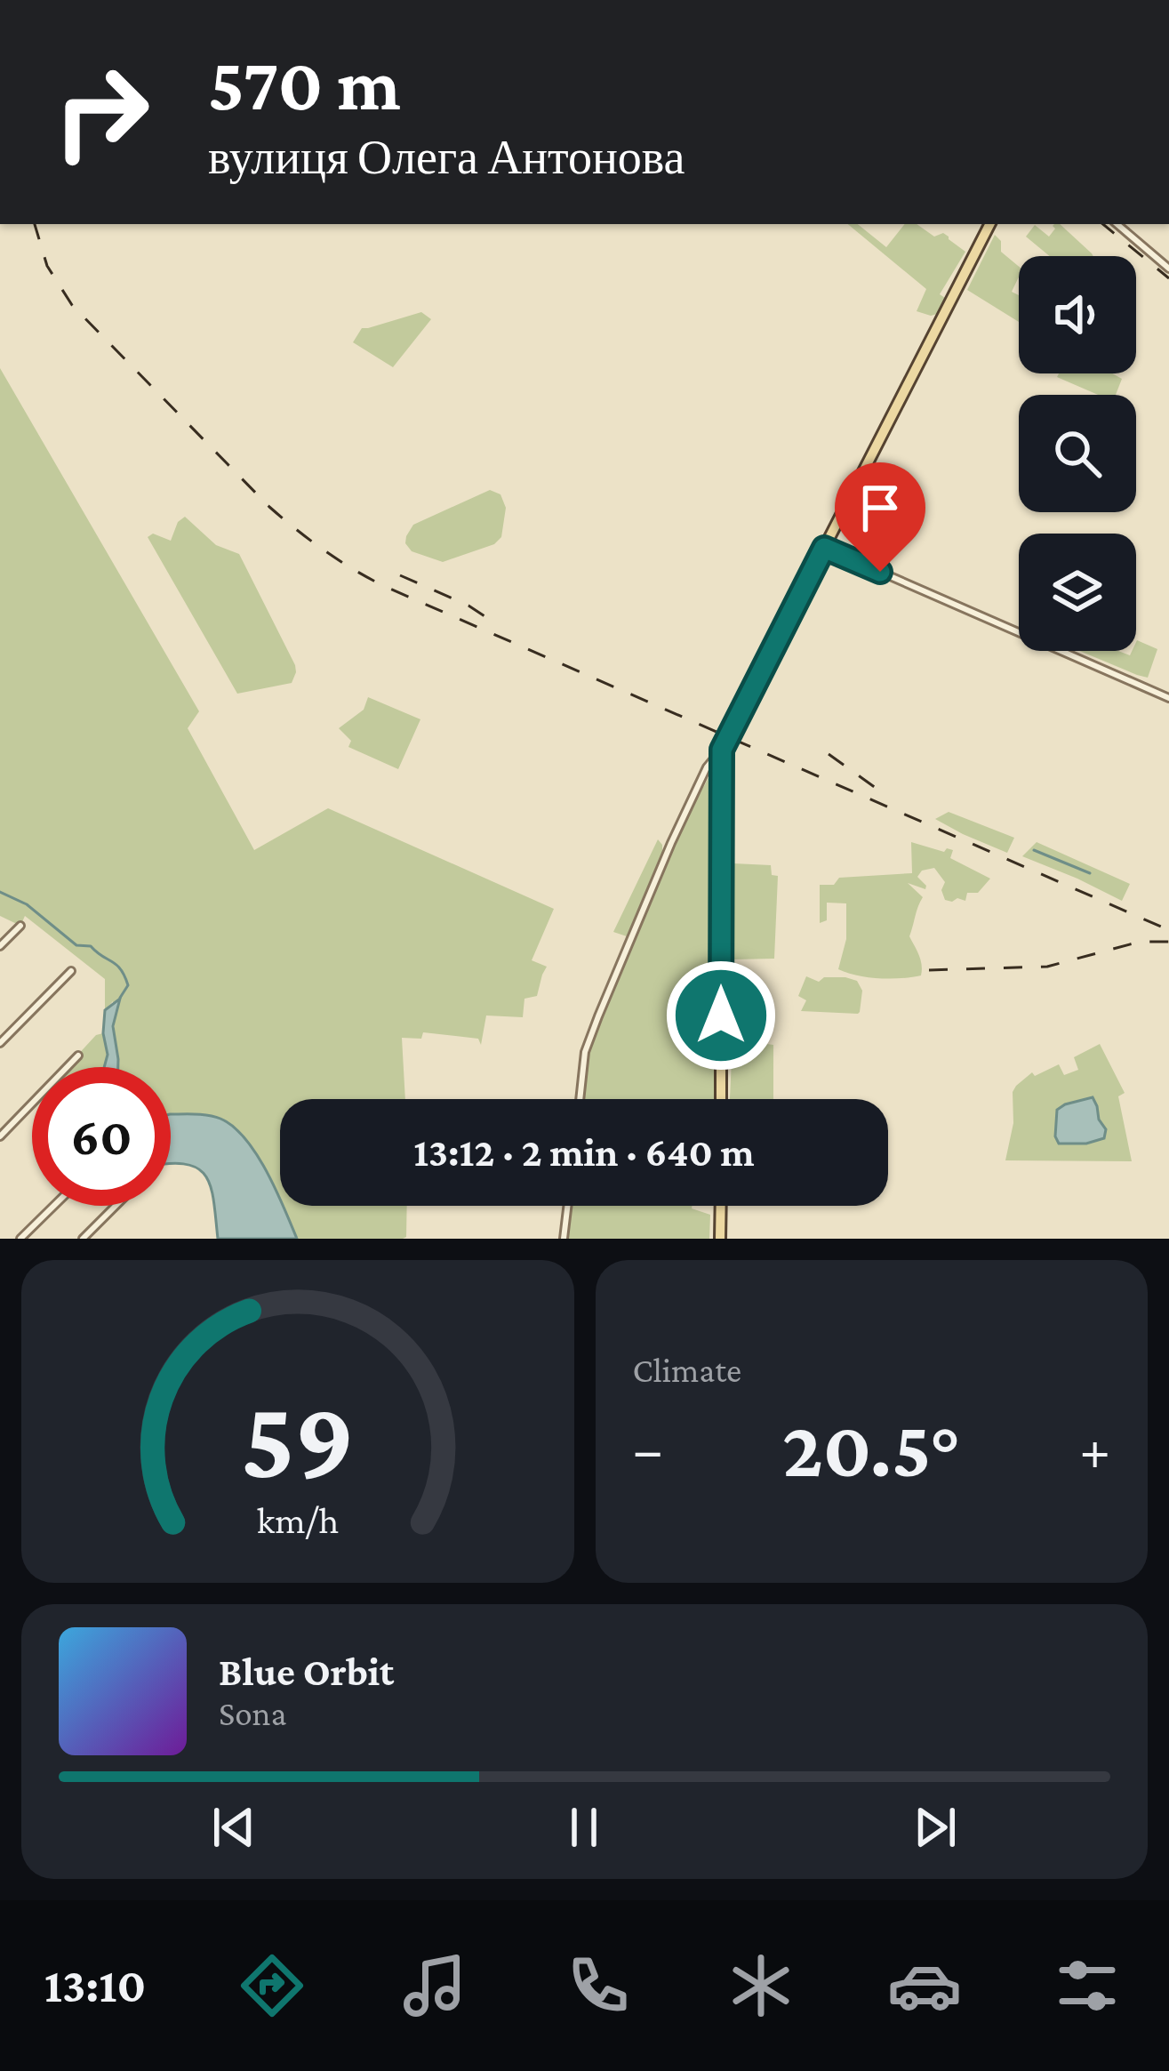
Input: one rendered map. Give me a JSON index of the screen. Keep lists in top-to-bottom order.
{
  "page": {
    "turn": ["570 m", "вулиця Олега Антонова"],
    "limit": "60",
    "trip": "13:12 · 2 min · 640 m",
    "tile": "Climate",
    "heat": ["−", "20.5°", "+"],
    "song": ["Blue Orbit", "Sona"],
    "tabs": "13:10",
    "gauge": ["59", "km/h"]
  }
}
